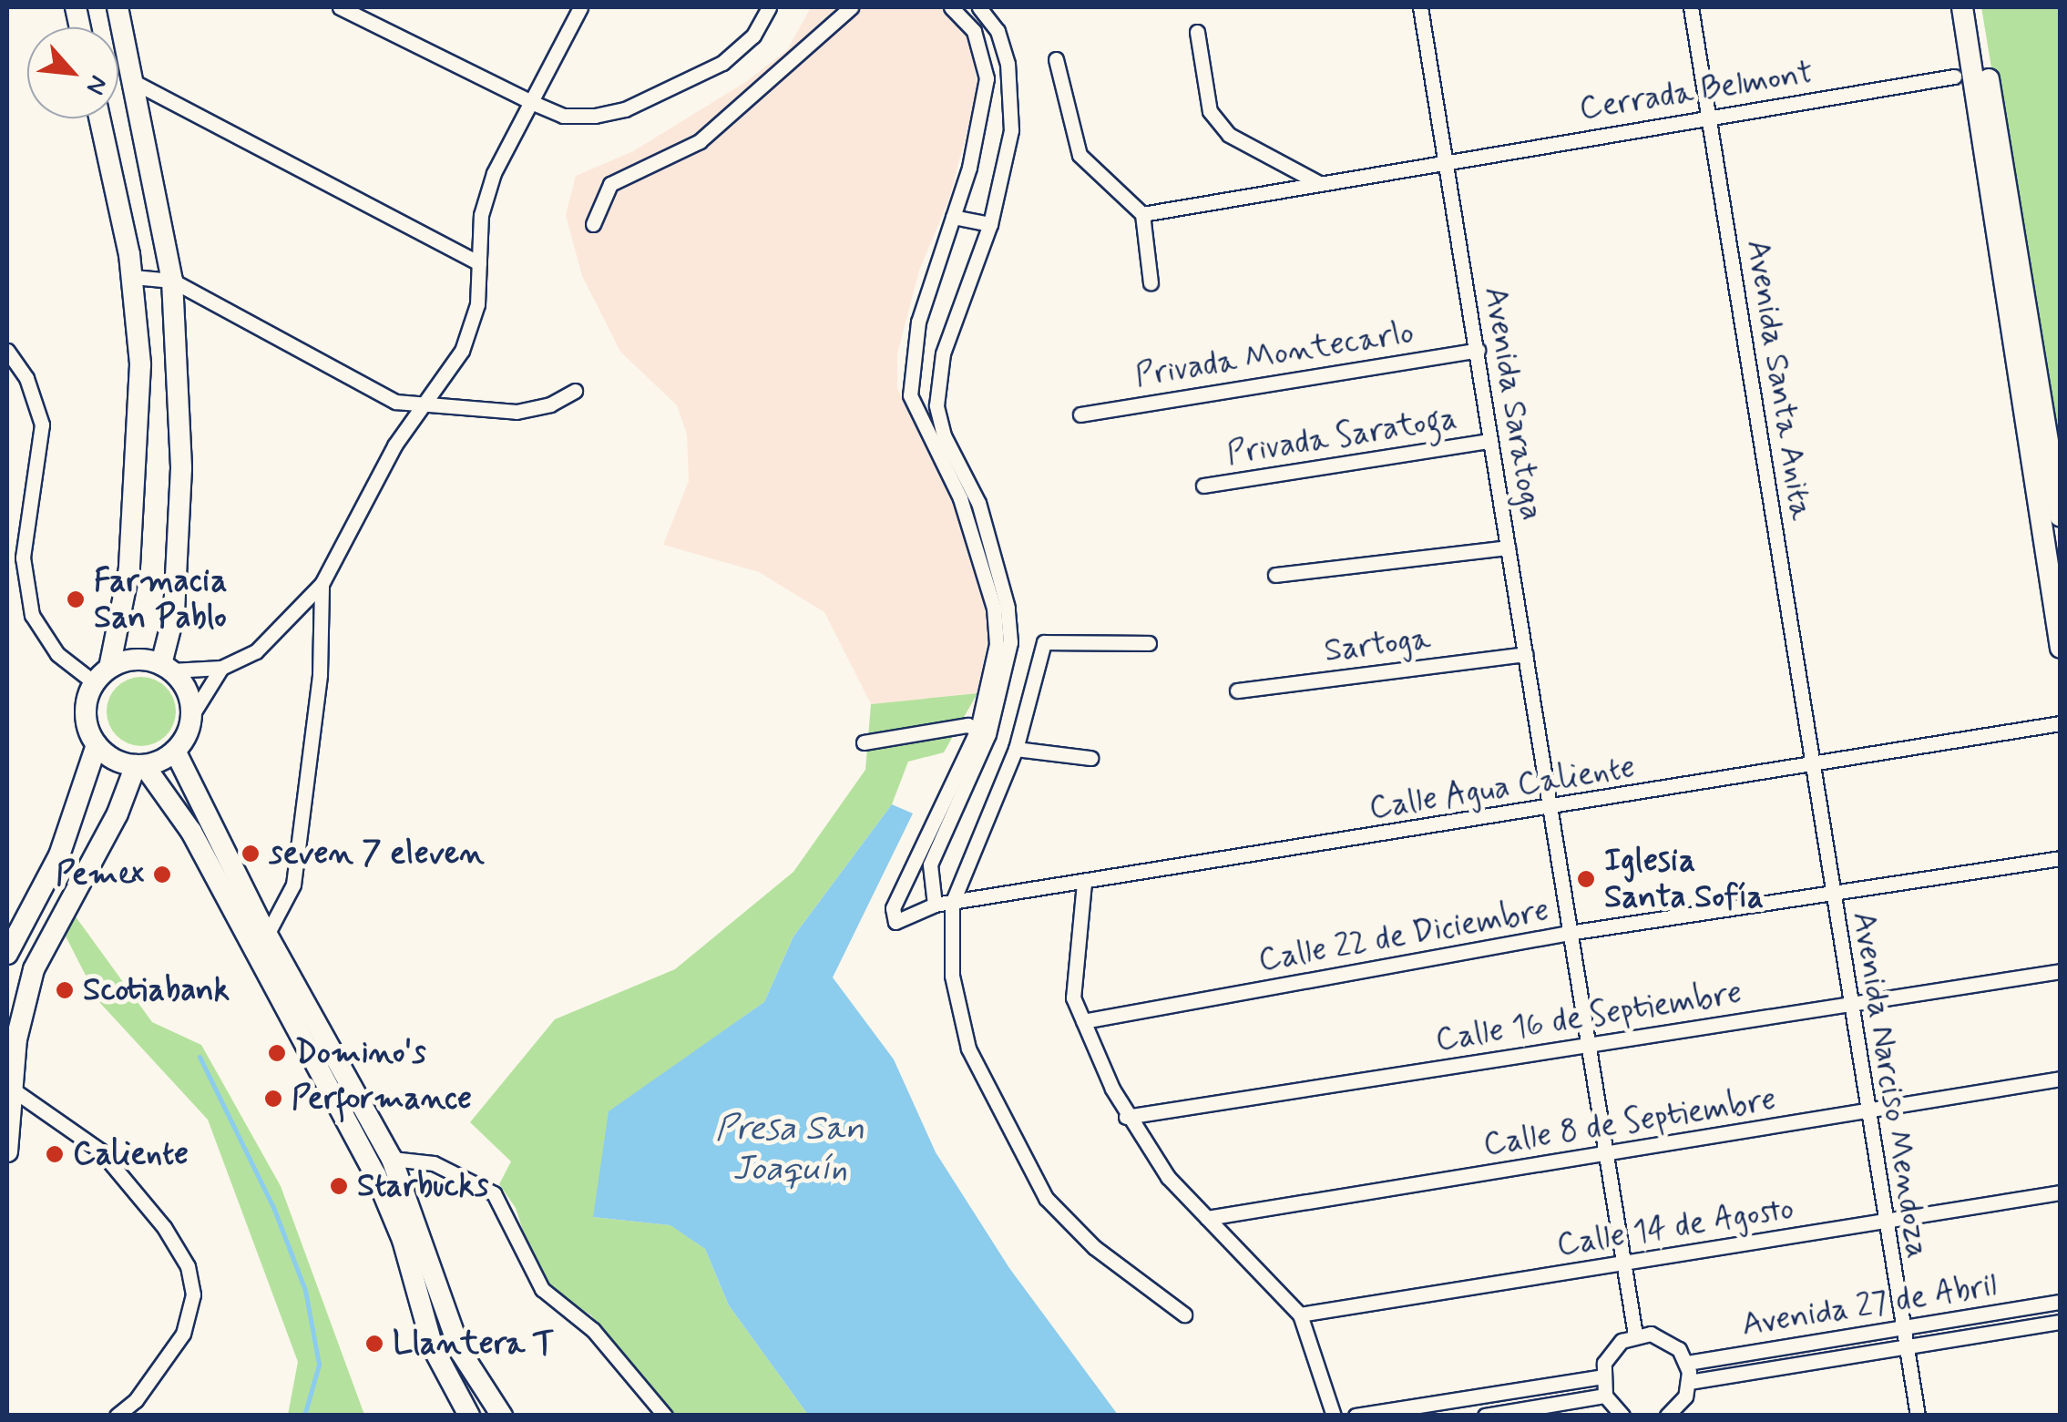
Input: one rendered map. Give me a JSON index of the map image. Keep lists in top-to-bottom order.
{
  "streets": {
    "street": [
      "Cerrada Belmont",
      "Privada Montecarlo",
      "Avenida Santa Anita",
      "Avenida Saratoga",
      "Privada Saratoga",
      "Sartoga",
      "Calle Agua Caliente",
      "Calle 22 de Diciembre",
      "Calle 16 de Septiembre",
      "Avenida Narciso Mendoza",
      "Calle 8 de Septiembre",
      "Calle 14 de Agosto",
      "Avenida 27 de Abril"
    ]
  },
  "crossings": [
    ["Cerrada Belmont", "Avenida Santa Anita"],
    ["Cerrada Belmont", "Avenida Saratoga"],
    ["Privada Montecarlo", "Avenida Saratoga"],
    ["Avenida Santa Anita", "Calle Agua Caliente"],
    ["Avenida Santa Anita", "Avenida Narciso Mendoza"],
    ["Avenida Saratoga", "Privada Saratoga"],
    ["Avenida Saratoga", "Sartoga"],
    ["Avenida Saratoga", "Calle Agua Caliente"],
    ["Avenida Saratoga", "Calle 22 de Diciembre"],
    ["Avenida Saratoga", "Calle 16 de Septiembre"],
    ["Avenida Saratoga", "Calle 8 de Septiembre"],
    ["Avenida Saratoga", "Calle 14 de Agosto"],
    ["Calle Agua Caliente", "Avenida Narciso Mendoza"],
    ["Calle 22 de Diciembre", "Avenida Narciso Mendoza"],
    ["Calle 16 de Septiembre", "Avenida Narciso Mendoza"],
    ["Avenida Narciso Mendoza", "Calle 8 de Septiembre"],
    ["Avenida Narciso Mendoza", "Calle 14 de Agosto"],
    ["Avenida Narciso Mendoza", "Avenida 27 de Abril"]
  ],
  "water": ["Presa San Joaquín"],
  "places": [
    "Farmacia San Pablo",
    "seven 7 eleven",
    "Pemex",
    "Iglesia Santa Sofía",
    "Scotiabank",
    "Domino's",
    "Performance",
    "Caliente",
    "Starbucks",
    "Llantera T"
  ],
  "north": "bottom right"
}
